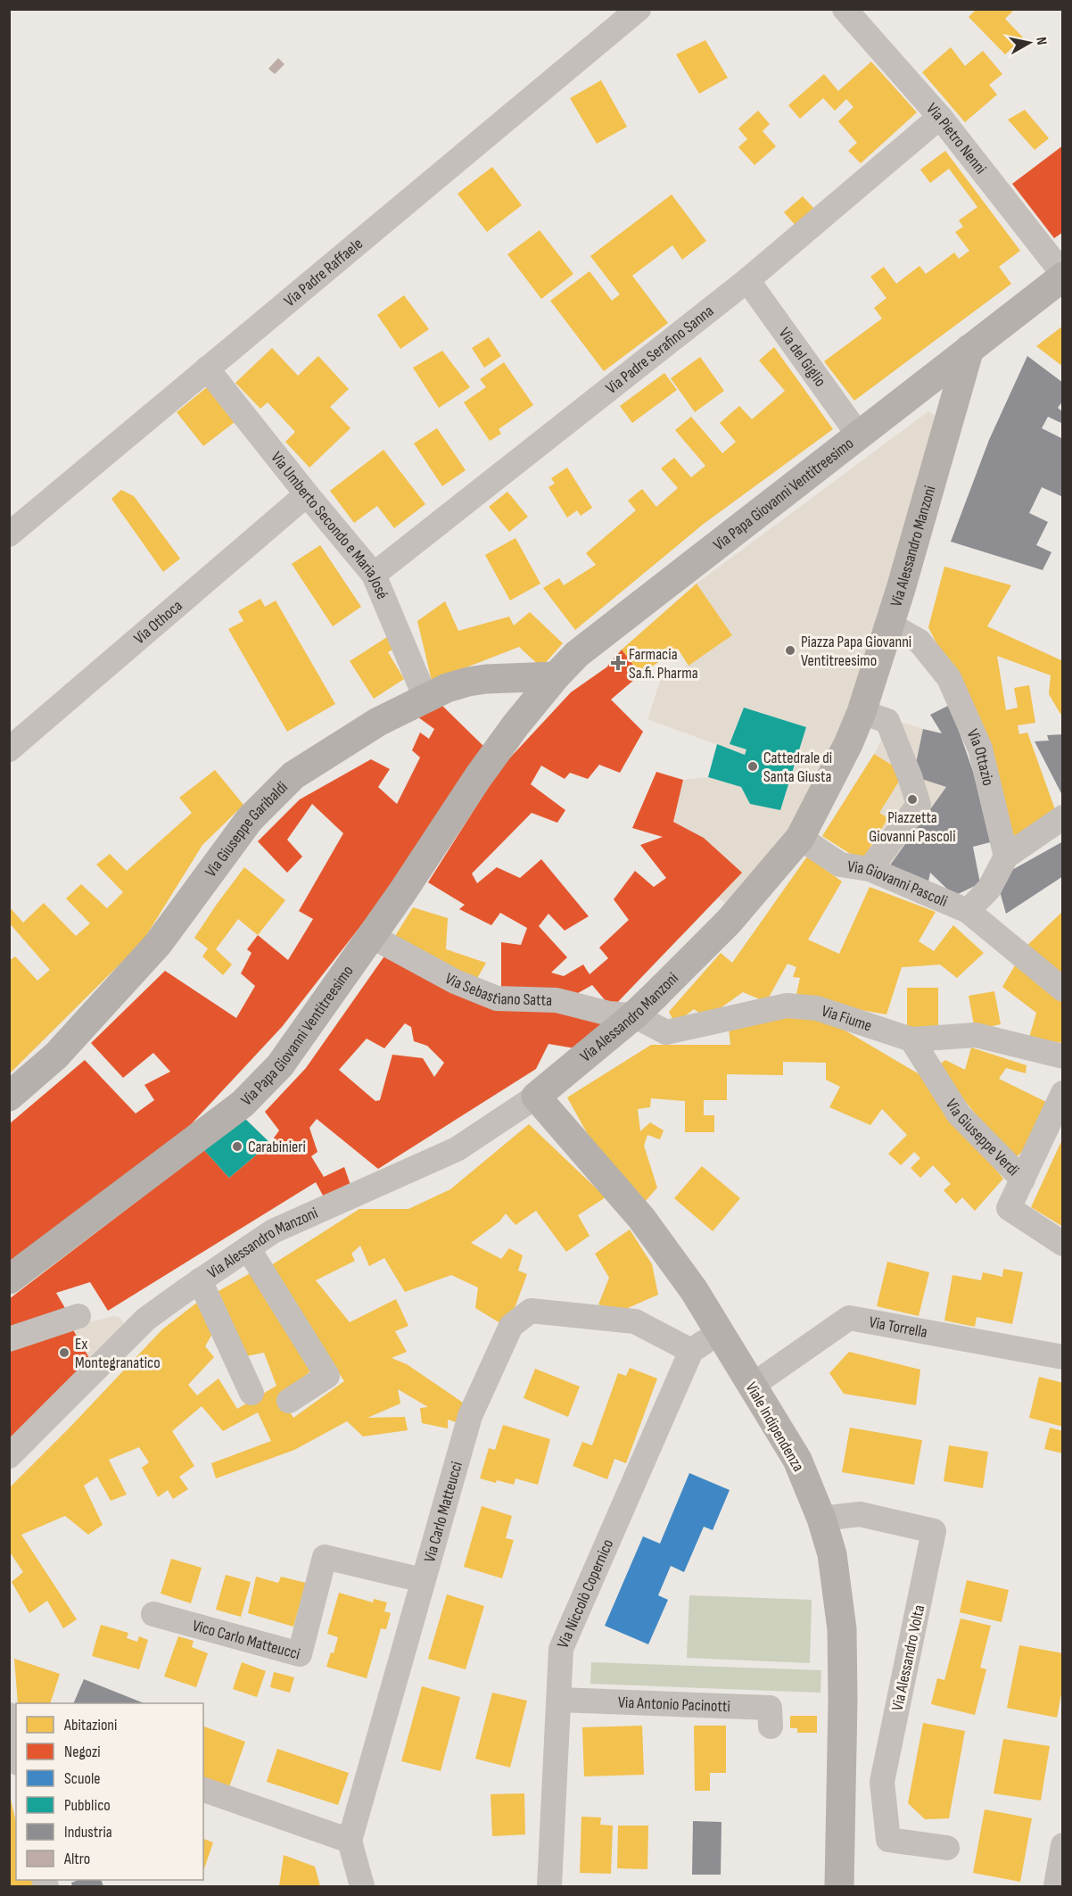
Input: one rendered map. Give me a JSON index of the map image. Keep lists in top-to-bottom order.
{
  "streets": {
    "main road": [
      "Via Papa Giovanni Ventitreesimo",
      "Via Alessandro Manzoni",
      "Via Giuseppe Garibaldi",
      "Viale Indipendenza"
    ],
    "street": [
      "Via Pietro Nenni",
      "Via Padre Raffaele",
      "Via Padre Serafino Sanna",
      "Via del Giglio",
      "Via Umberto Secondo e Maria José",
      "Via Othoca",
      "Via Ottazio",
      "Via Giovanni Pascoli",
      "Via Sebastiano Satta",
      "Via Fiume",
      "Via Giuseppe Verdi",
      "Via Torrella",
      "Via Carlo Matteucci",
      "Via Niccolò Copernico",
      "Vico Carlo Matteucci",
      "Via Alessandro Volta",
      "Via Antonio Pacinotti"
    ]
  },
  "crossings": [
    ["Via Pietro Nenni", "Via Padre Serafino Sanna"],
    ["Via Pietro Nenni", "Via Papa Giovanni Ventitreesimo"],
    ["Via Padre Raffaele", "Via Umberto Secondo e Maria José"],
    ["Via Padre Serafino Sanna", "Via del Giglio"],
    ["Via Padre Serafino Sanna", "Via Umberto Secondo e Maria José"],
    ["Via del Giglio", "Via Papa Giovanni Ventitreesimo"],
    ["Via Papa Giovanni Ventitreesimo", "Via Alessandro Manzoni"],
    ["Via Papa Giovanni Ventitreesimo", "Via Giuseppe Garibaldi"],
    ["Via Papa Giovanni Ventitreesimo", "Via Sebastiano Satta"],
    ["Via Umberto Secondo e Maria José", "Via Othoca"],
    ["Via Umberto Secondo e Maria José", "Via Giuseppe Garibaldi"],
    ["Via Alessandro Manzoni", "Via Ottazio"],
    ["Via Alessandro Manzoni", "Via Giovanni Pascoli"],
    ["Via Alessandro Manzoni", "Via Sebastiano Satta"],
    ["Via Alessandro Manzoni", "Via Fiume"],
    ["Via Alessandro Manzoni", "Viale Indipendenza"],
    ["Via Sebastiano Satta", "Via Fiume"],
    ["Via Fiume", "Via Giuseppe Verdi"],
    ["Via Torrella", "Viale Indipendenza"],
    ["Viale Indipendenza", "Via Alessandro Volta"],
    ["Via Carlo Matteucci", "Via Niccolò Copernico"],
    ["Via Carlo Matteucci", "Vico Carlo Matteucci"],
    ["Via Niccolò Copernico", "Via Antonio Pacinotti"]
  ],
  "places": {
    "other": [
      "Piazza Papa Giovanni Ventitreesimo",
      "Cattedrale di Santa Giusta",
      "Piazzetta Giovanni Pascoli",
      "Carabinieri",
      "Ex Montegranatico"
    ],
    "health": ["Farmacia Sa.fi. Pharma"]
  },
  "legend": [
    "Abitazioni",
    "Negozi",
    "Scuole",
    "Pubblico",
    "Industria",
    "Altro"
  ],
  "north": "right"
}
